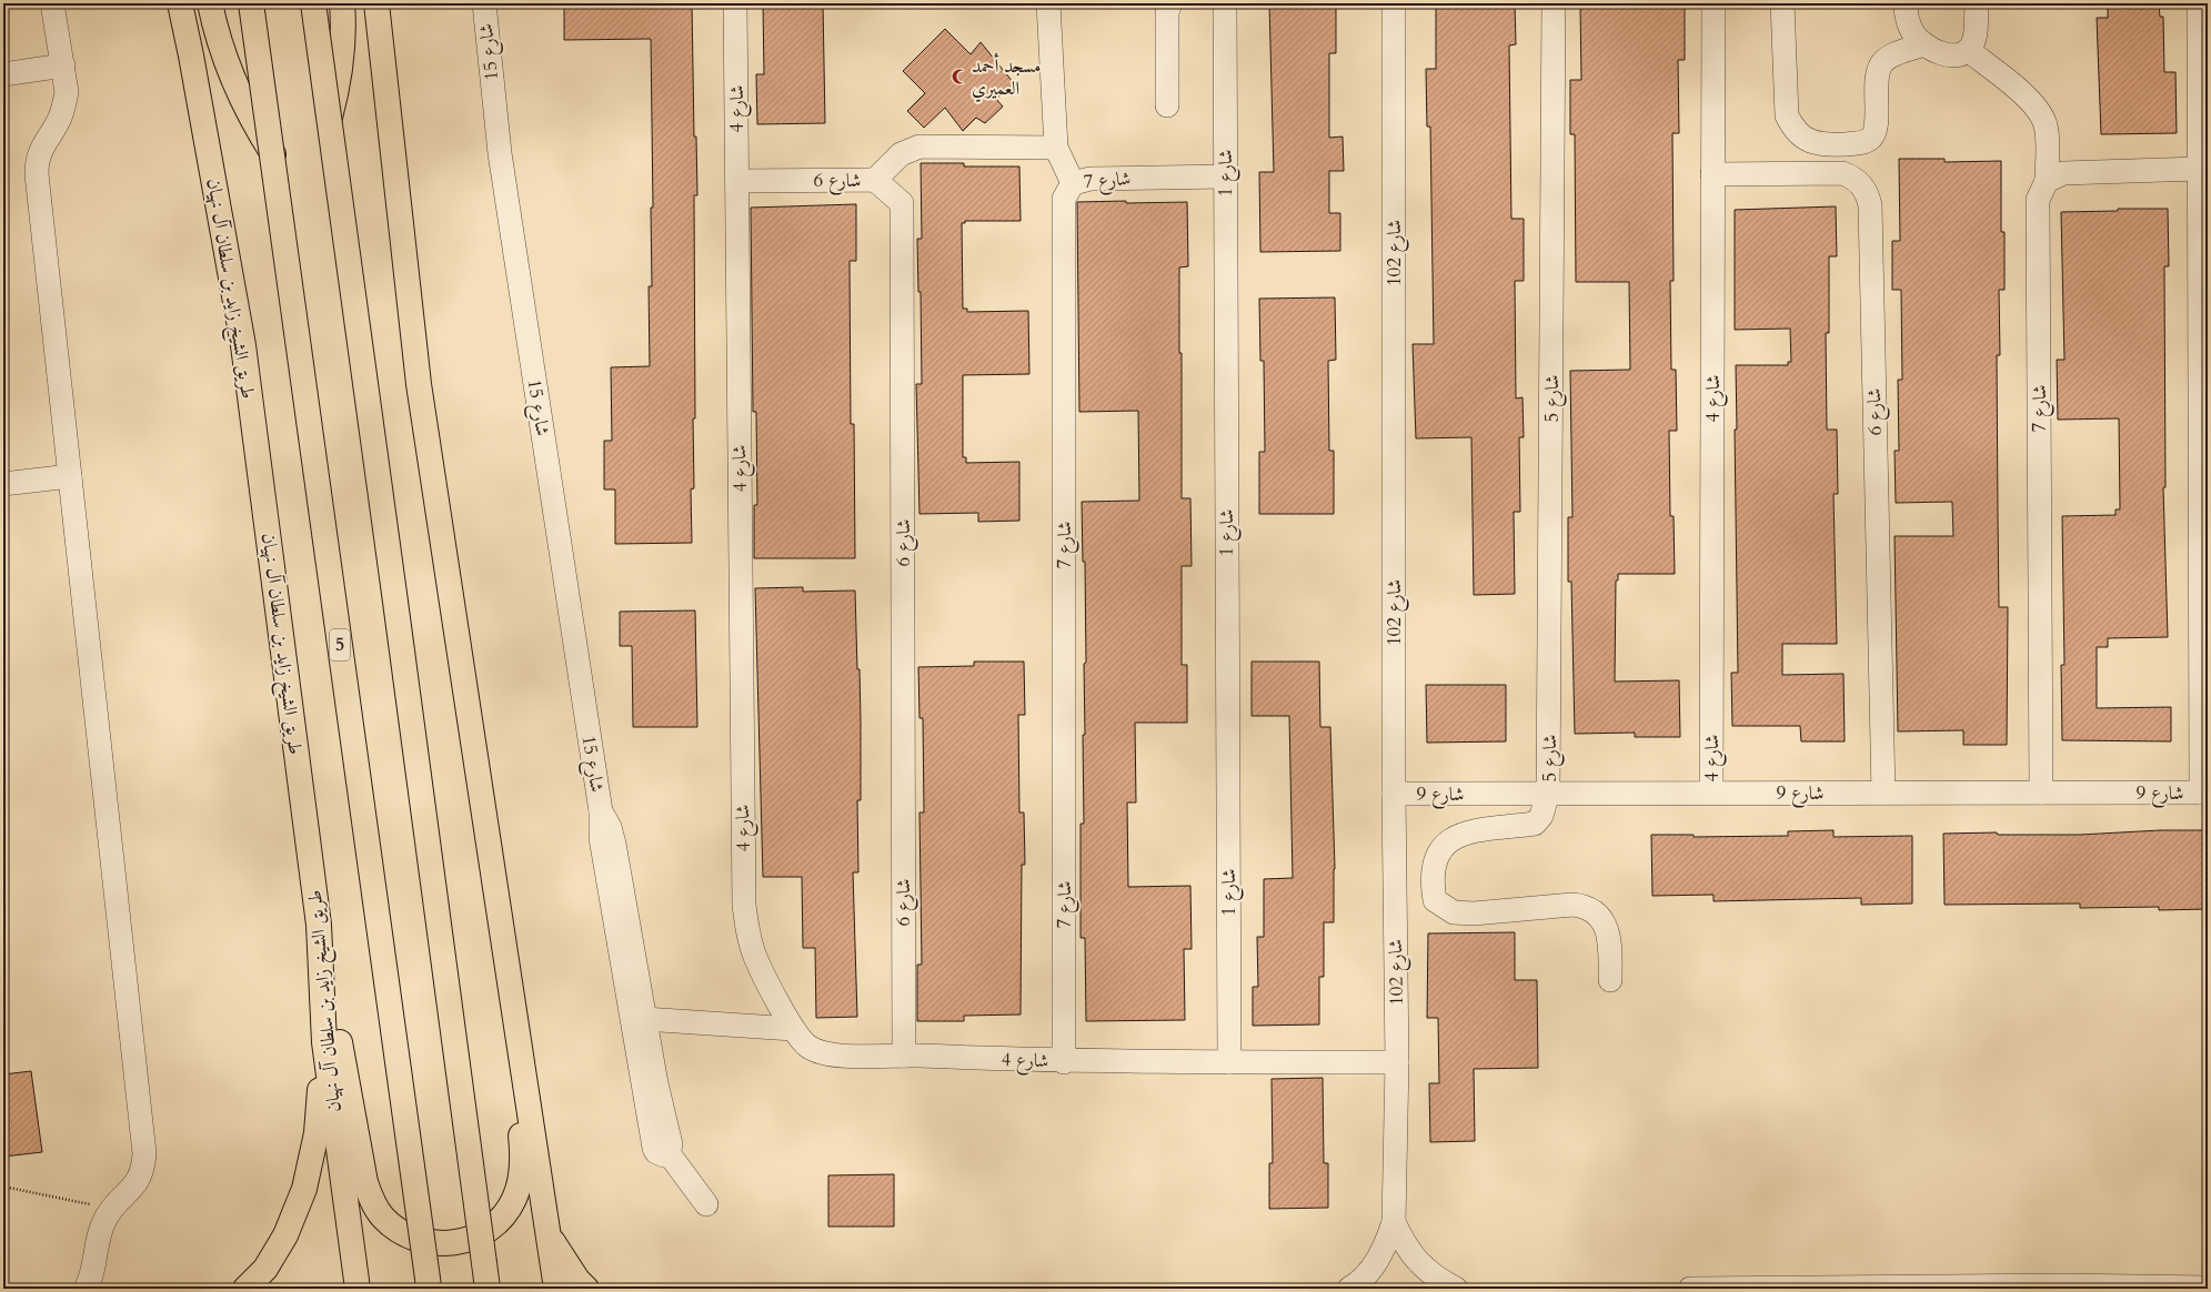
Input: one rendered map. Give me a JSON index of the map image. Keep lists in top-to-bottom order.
{
  "streets": {
    "main road": ["طريق الشيخ زايد بن سلطان آل نهيان", "5"],
    "street": [
      "شارع 15",
      "شارع 4",
      "شارع 1",
      "شارع 6",
      "شارع 7",
      "شارع 102",
      "شارع 5",
      "شارع 9"
    ]
  },
  "crossings": [
    ["شارع 4", "شارع 1"],
    ["شارع 4", "شارع 6"],
    ["شارع 4", "شارع 7"],
    ["شارع 4", "شارع 102"],
    ["شارع 4", "شارع 9"],
    ["شارع 1", "شارع 7"],
    ["شارع 6", "شارع 9"],
    ["شارع 7", "شارع 9"],
    ["شارع 102", "شارع 9"],
    ["شارع 5", "شارع 9"]
  ],
  "places": {
    "mosque": ["مسجد أحمد العميري"]
  }
}
